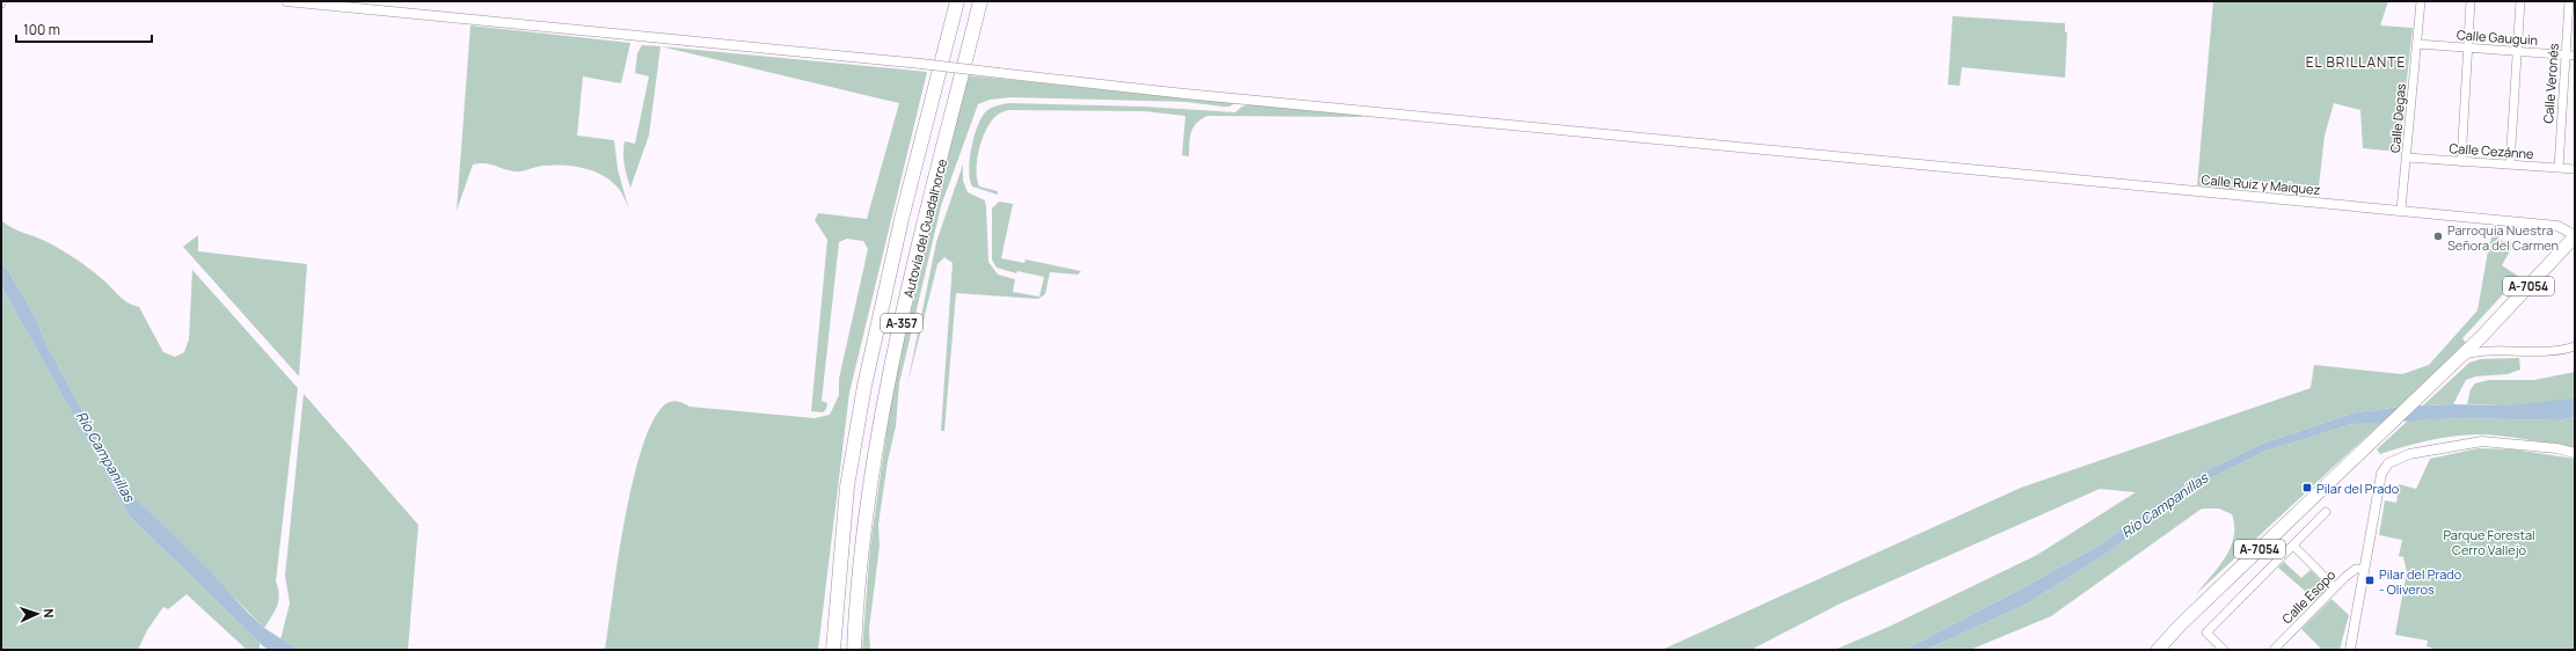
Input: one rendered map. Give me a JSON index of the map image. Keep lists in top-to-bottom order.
{
  "streets": {
    "highway": ["Autovía del Guadalhorce", "A-357"],
    "main road": ["A-7054"],
    "street": [
      "Calle Gauguin",
      "Calle Veronés",
      "Calle Degas",
      "Calle Cezánne",
      "Calle Ruiz y Maiquez",
      "Calle Esopo"
    ]
  },
  "crossings": [
    ["Calle Gauguin", "Calle Veronés"],
    ["Calle Gauguin", "Calle Degas"],
    ["Calle Veronés", "Calle Cezánne"],
    ["Calle Degas", "Calle Cezánne"],
    ["Calle Degas", "Calle Ruiz y Maiquez"],
    ["Calle Ruiz y Maiquez", "A-7054"]
  ],
  "districts": ["EL BRILLANTE"],
  "water": ["Río Campanillas"],
  "parks": ["Parque Forestal Cerro Vallejo"],
  "places": {
    "other": ["Parroquia Nuestra Señora del Carmen"],
    "transit": ["Pilar del Prado", "Pilar del Prado - Oliveros"]
  },
  "scale_bar": "100 m",
  "north": "right"
}
